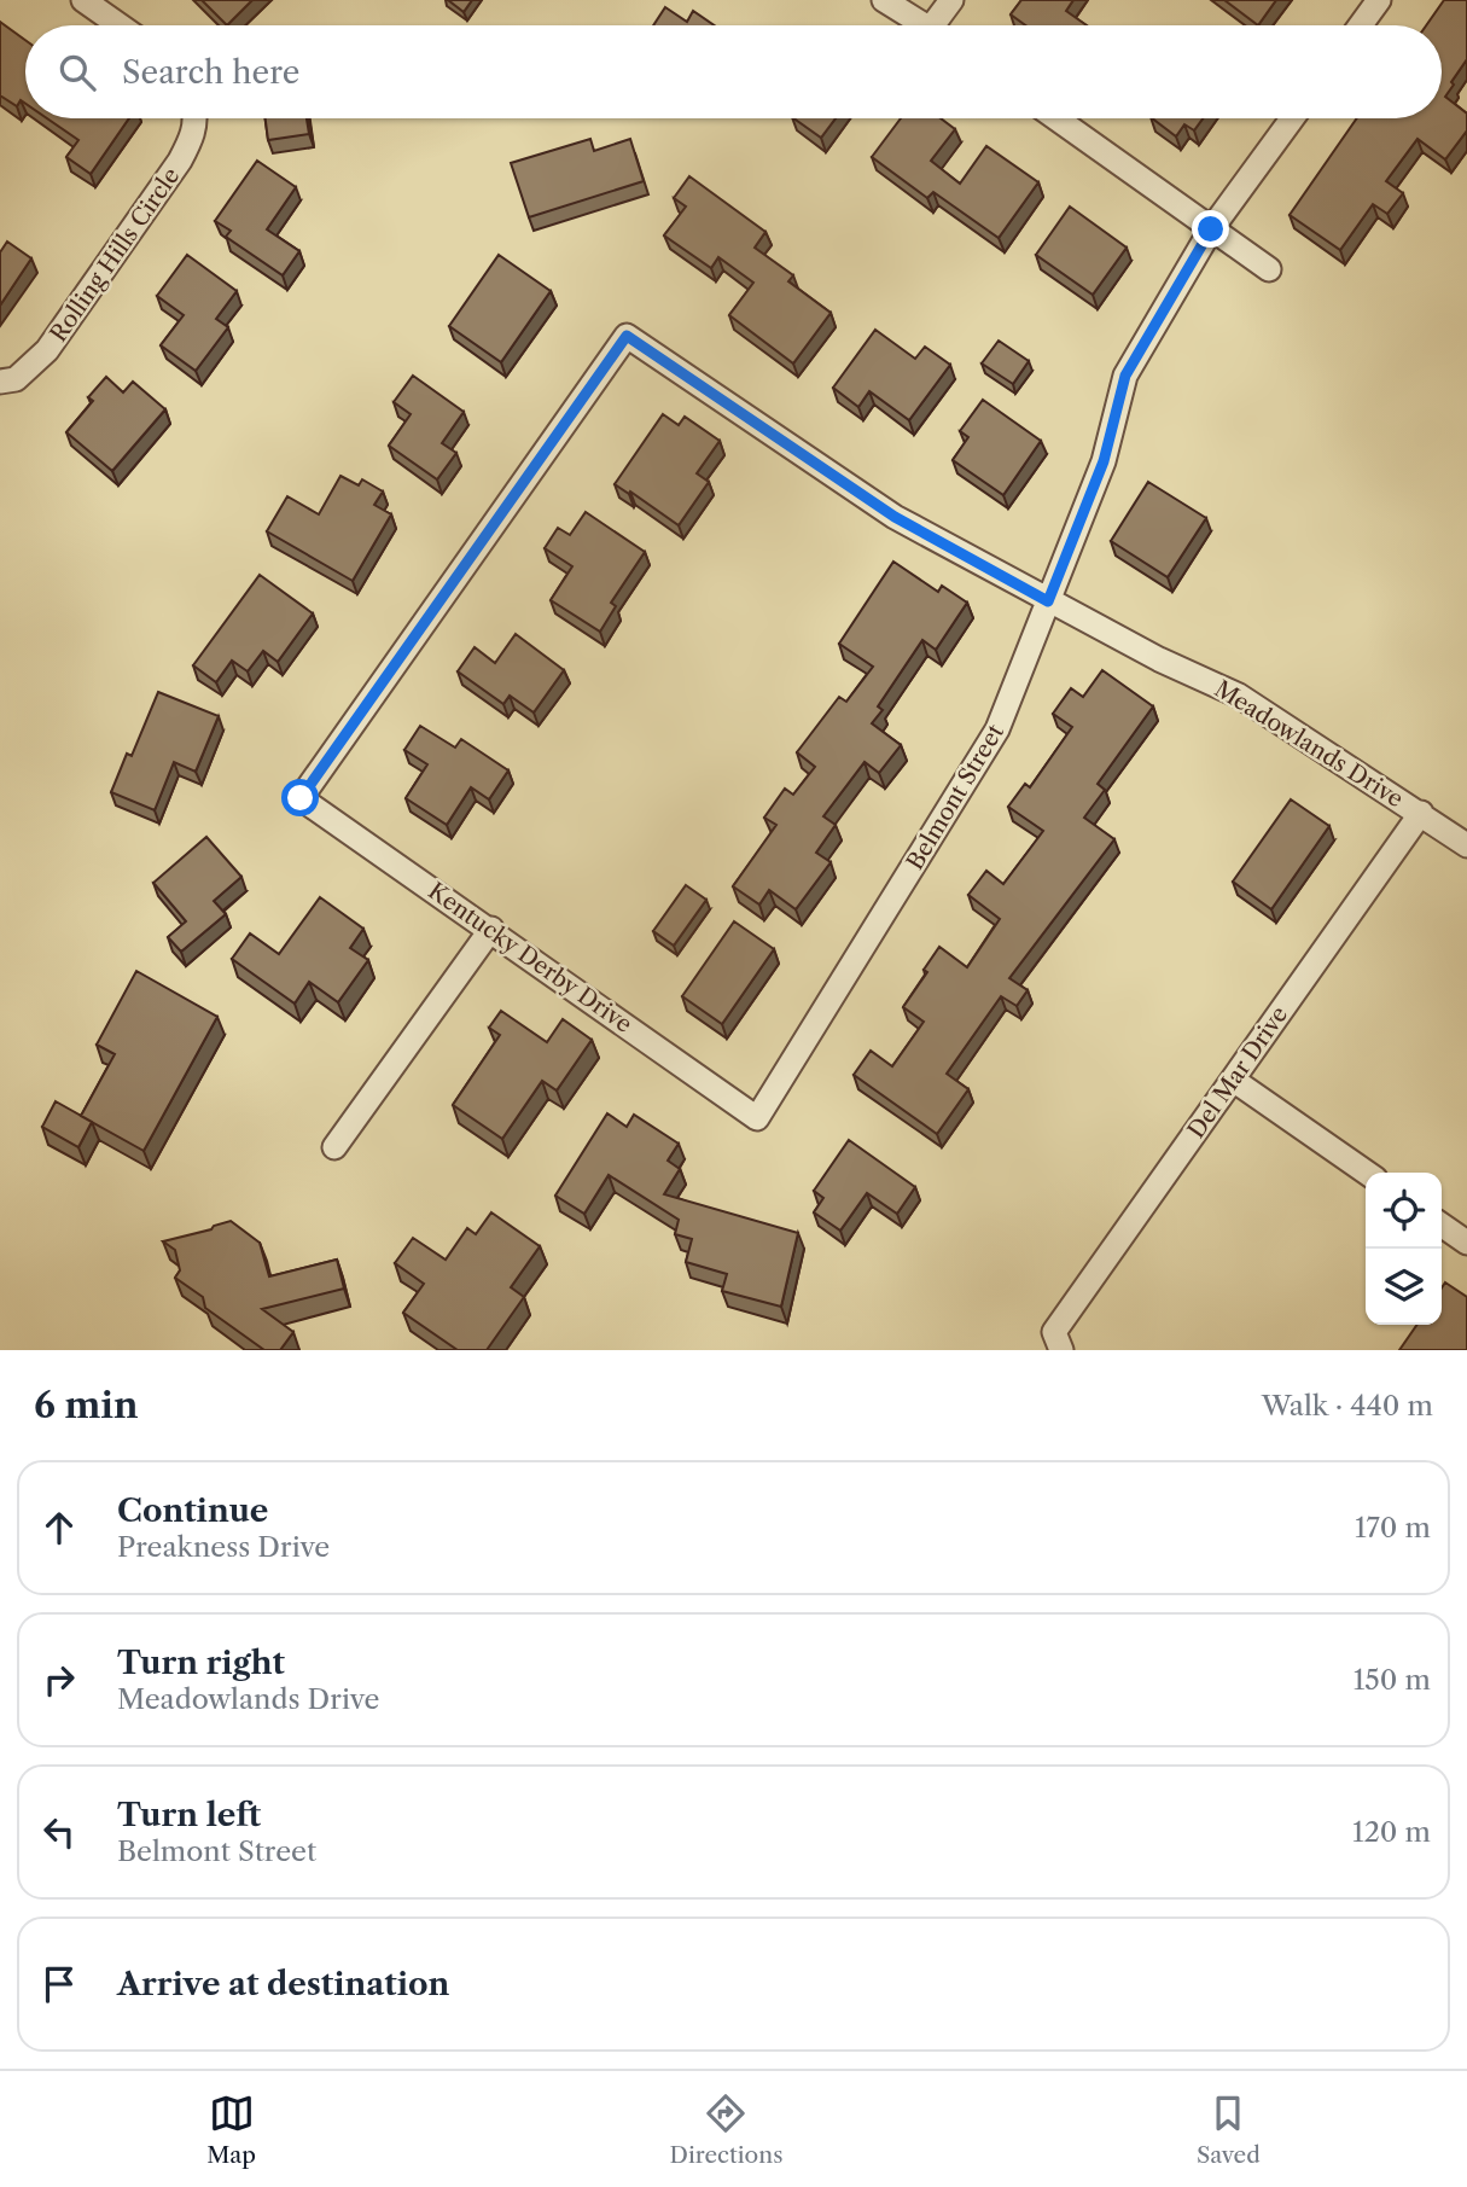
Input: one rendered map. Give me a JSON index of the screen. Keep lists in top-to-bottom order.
{
  "streets": {
    "street": [
      "Rolling Hills Circle",
      "Meadowlands Drive",
      "Belmont Street",
      "Kentucky Derby Drive",
      "Del Mar Drive"
    ]
  },
  "crossings": [
    ["Meadowlands Drive", "Belmont Street"],
    ["Meadowlands Drive", "Kentucky Derby Drive"],
    ["Meadowlands Drive", "Del Mar Drive"],
    ["Belmont Street", "Kentucky Derby Drive"]
  ],
  "page": {
    "search": "Search here",
    "heading": ["6 min", "Walk · 440 m"],
    "list": [
      ["Continue", "Preakness Drive", "170 m"],
      ["Turn right", "Meadowlands Drive", "150 m"],
      ["Turn left", "Belmont Street", "120 m"],
      "Arrive at destination"
    ],
    "nav": ["Map", "Directions", "Saved"]
  }
}
